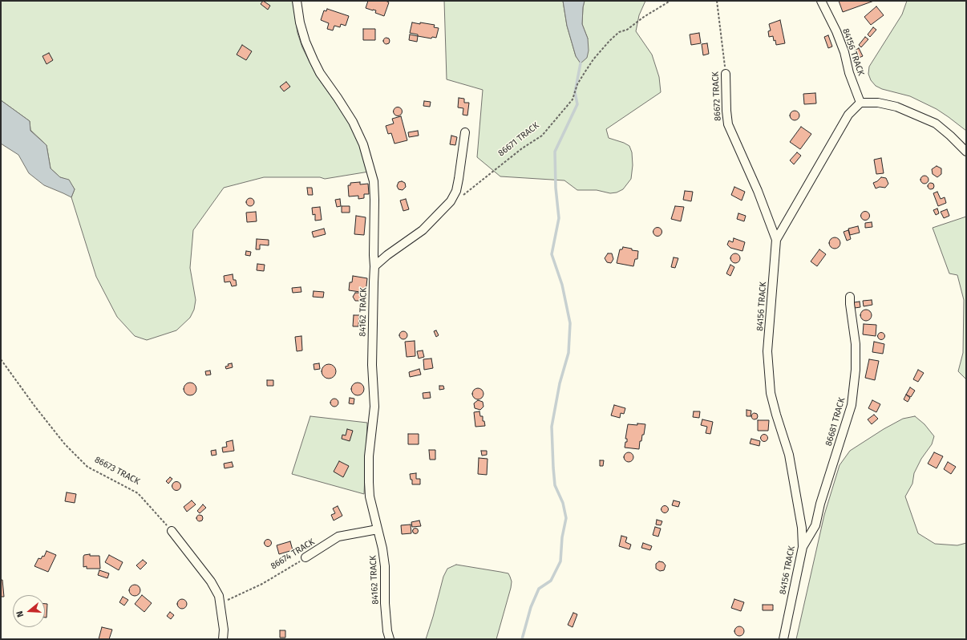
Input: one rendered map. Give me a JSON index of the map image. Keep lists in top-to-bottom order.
{
  "streets": {
    "street": [
      "84156 TRACK",
      "86672 TRACK",
      "84162 TRACK",
      "86681 TRACK",
      "86674 TRACK"
    ],
    "path": ["86671 TRACK", "86673 TRACK"]
  },
  "crossings": [
    ["84156 TRACK", "86672 TRACK"],
    ["84156 TRACK", "86681 TRACK"],
    ["84162 TRACK", "86674 TRACK"]
  ],
  "north": "left"
}
